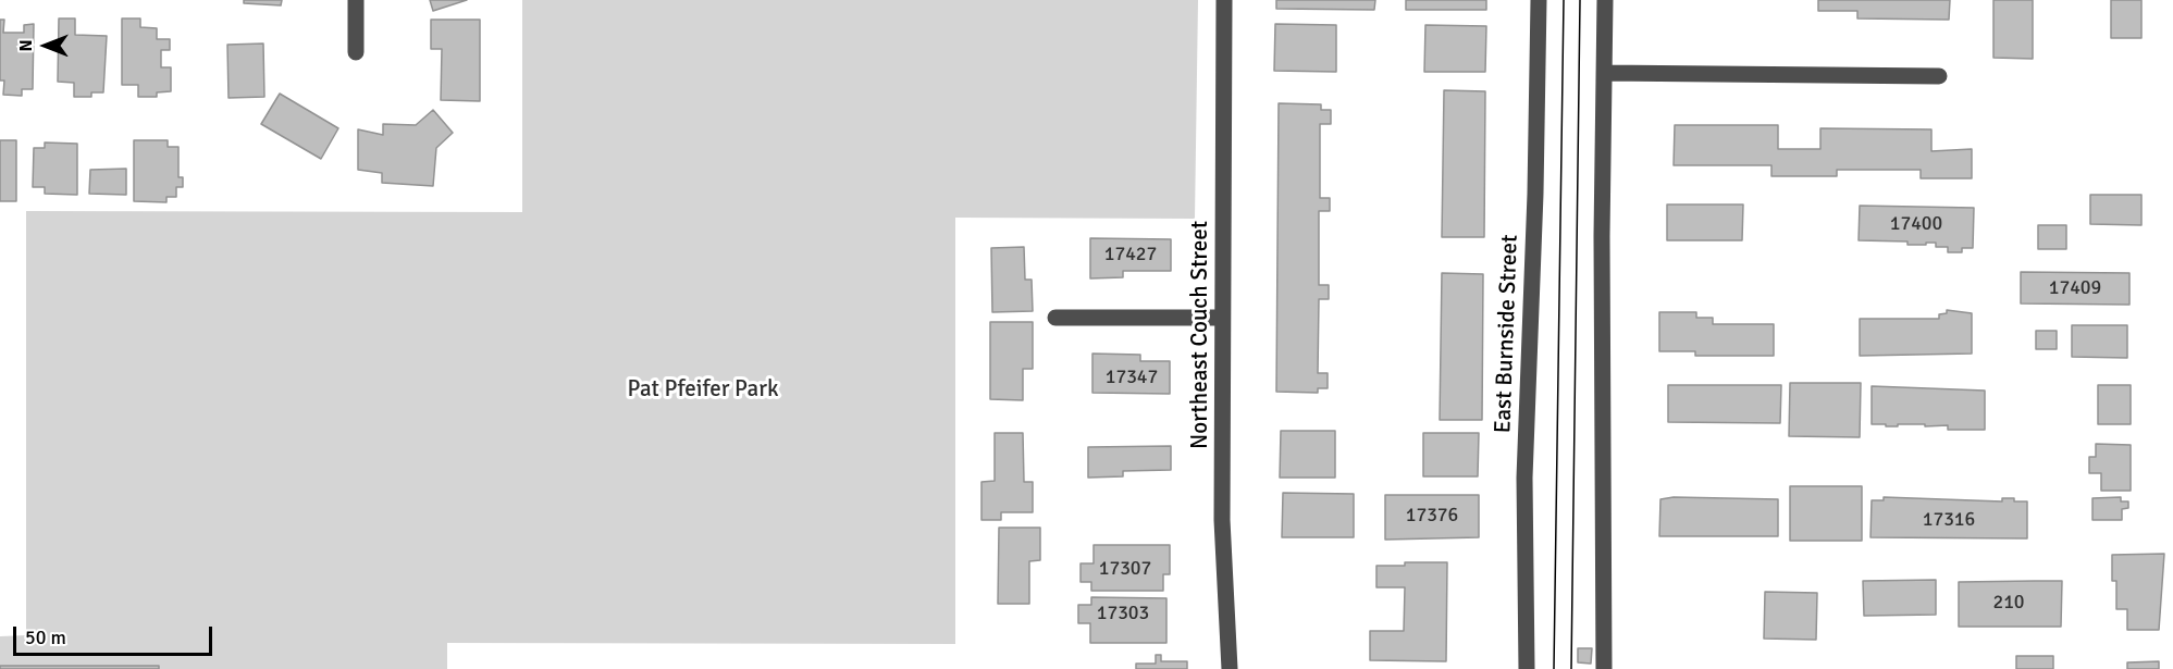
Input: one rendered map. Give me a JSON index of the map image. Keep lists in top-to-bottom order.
{
  "streets": {
    "street": ["East Burnside Street", "Northeast Couch Street"]
  },
  "parks": ["Pat Pfeifer Park"],
  "house_numbers": [
    "17400",
    "17427",
    "17409",
    "17347",
    "17376",
    "17316",
    "17307",
    "210",
    "17303"
  ],
  "scale_bar": "50 m",
  "north": "left"
}
